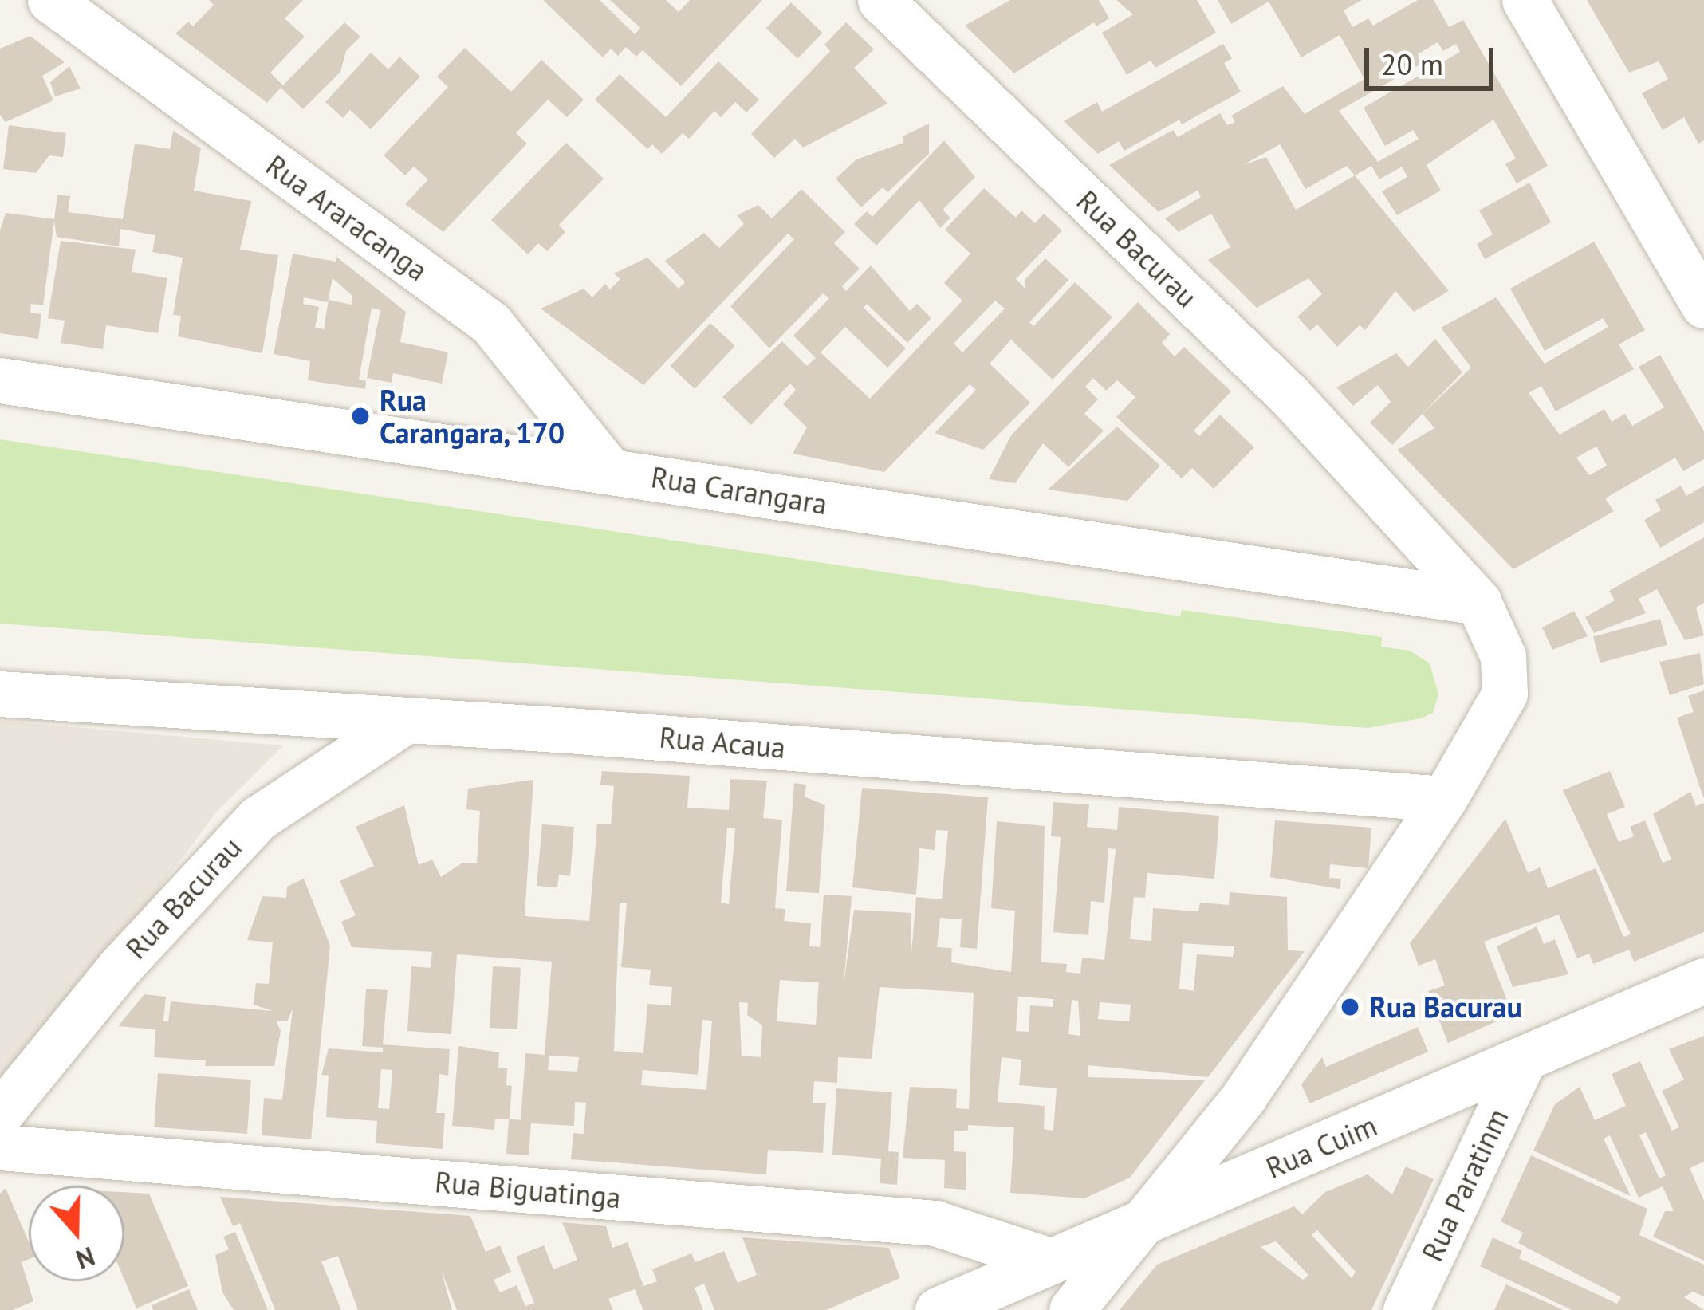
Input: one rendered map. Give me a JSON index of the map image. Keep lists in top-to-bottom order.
{
  "streets": {
    "street": [
      "Rua Araracanga",
      "Rua Bacurau",
      "Rua Carangara",
      "Rua Acaua",
      "Rua Cuim",
      "Rua Paratinm",
      "Rua Biguatinga"
    ]
  },
  "crossings": [
    ["Rua Araracanga", "Rua Carangara"],
    ["Rua Bacurau", "Rua Carangara"],
    ["Rua Bacurau", "Rua Acaua"],
    ["Rua Cuim", "Rua Paratinm"],
    ["Rua Cuim", "Rua Biguatinga"]
  ],
  "places": ["Rua Carangara, 170", "Rua Bacurau"],
  "scale_bar": "20 m",
  "north": "bottom"
}
